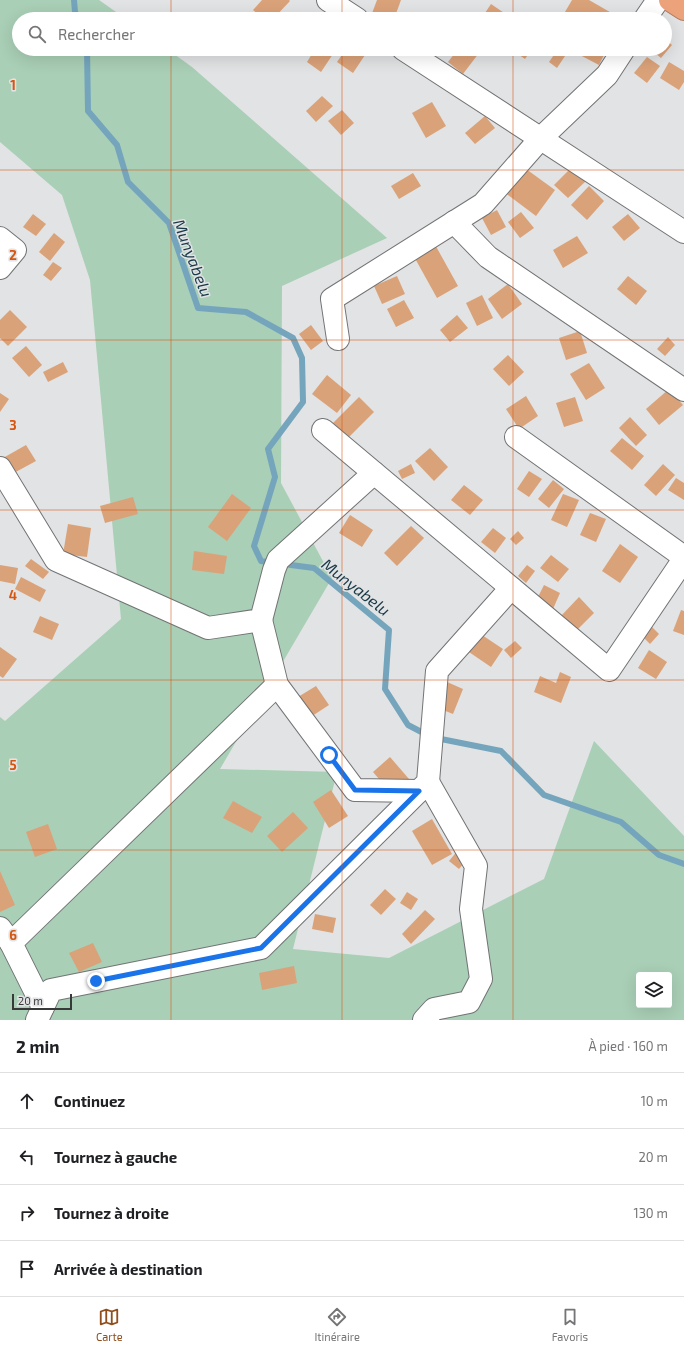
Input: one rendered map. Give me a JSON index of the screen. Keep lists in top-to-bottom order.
{
  "water": ["Munyabelu"],
  "scale_bar": "20 m",
  "page": {
    "search": "Rechercher",
    "scale": "20 m",
    "heading": ["2 min", "À pied · 160 m"],
    "list": [
      ["Continuez", "10 m"],
      ["Tournez à gauche", "20 m"],
      ["Tournez à droite", "130 m"],
      "Arrivée à destination"
    ],
    "nav": ["Carte", "Itinéraire", "Favoris"]
  },
  "grid": {
    "rows": [
      "1",
      "2",
      "3",
      "4",
      "5",
      "6"
    ]
  }
}
